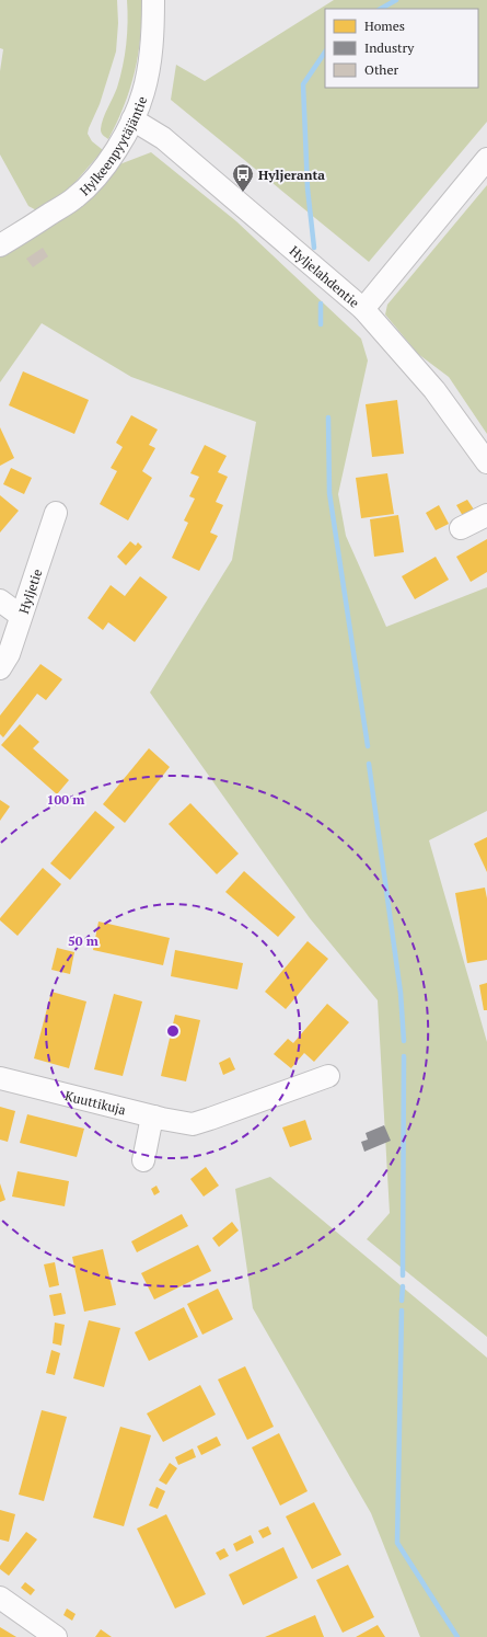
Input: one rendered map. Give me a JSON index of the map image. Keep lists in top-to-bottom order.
{
  "streets": {
    "street": [
      "Hylkeenpyytäjäntie",
      "Hyljelahdentie",
      "Hyljetie",
      "Kuuttikuja"
    ]
  },
  "crossings": [
    ["Hylkeenpyytäjäntie", "Hyljelahdentie"]
  ],
  "places": {
    "bus stop": ["Hyljeranta"]
  },
  "legend": ["Homes", "Industry", "Other"],
  "rings": ["100 m", "50 m"]
}
